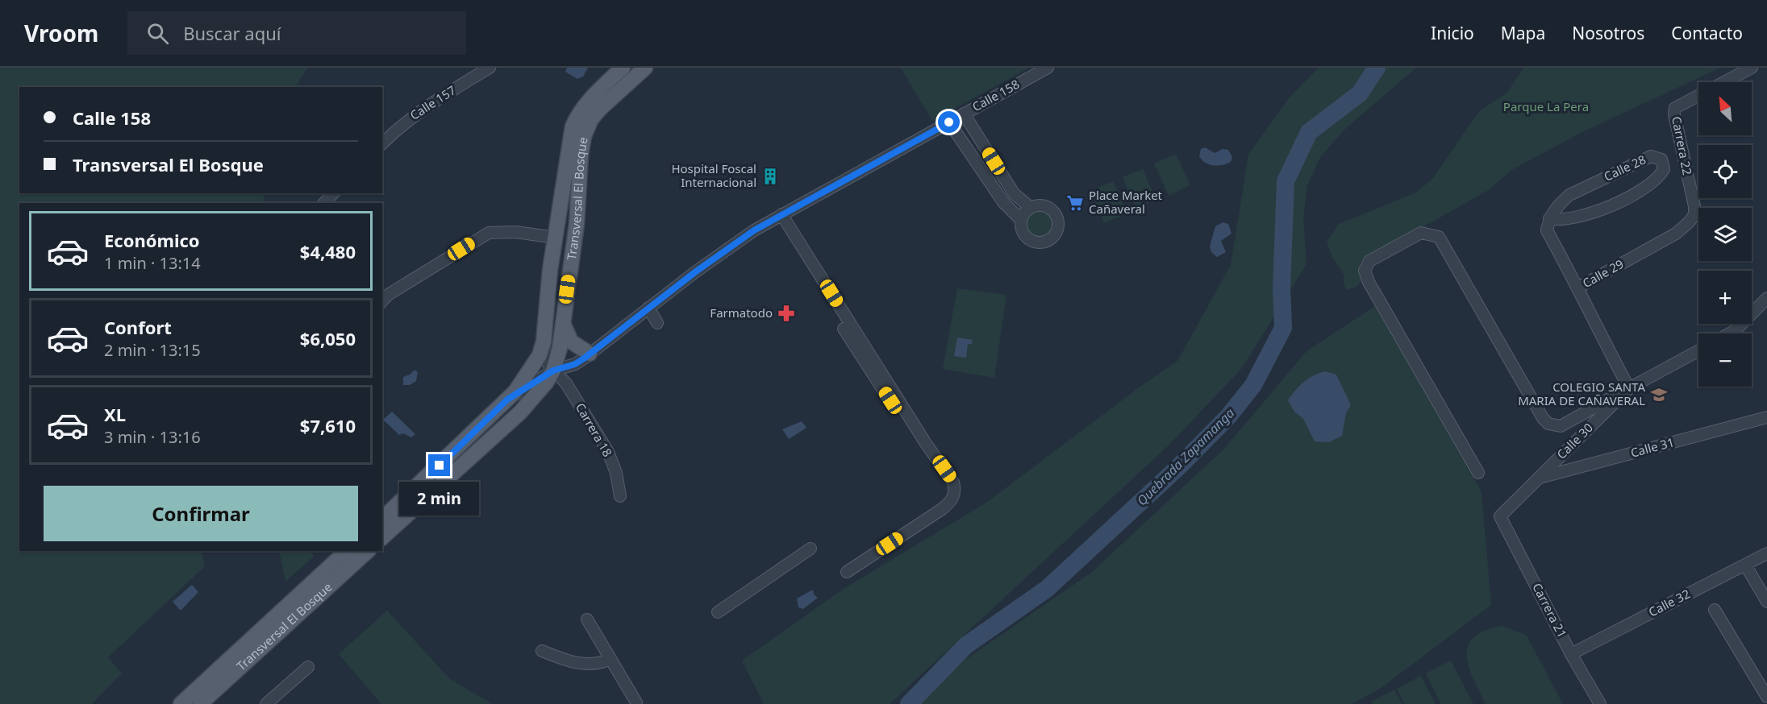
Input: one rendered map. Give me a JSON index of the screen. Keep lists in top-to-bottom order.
{
  "streets": {
    "main road": ["Transversal El Bosque"],
    "street": [
      "Calle 158",
      "Calle 157",
      "Carrera 22",
      "Calle 28",
      "Calle 29",
      "Carrera 18",
      "Calle 30",
      "Calle 31",
      "Calle 32",
      "Carrera 21"
    ]
  },
  "crossings": [
    ["Calle 158", "Transversal El Bosque"],
    ["Calle 158", "Carrera 18"],
    ["Carrera 22", "Calle 29"],
    ["Transversal El Bosque", "Carrera 18"],
    ["Calle 29", "Calle 30"],
    ["Calle 30", "Calle 31"],
    ["Calle 30", "Carrera 21"],
    ["Calle 32", "Carrera 21"]
  ],
  "water": ["Quebrada Zapamanga"],
  "parks": ["Parque La Pera"],
  "places": {
    "building": ["Hospital Foscal Internacional"],
    "supermarket": ["Place Market Cañaveral"],
    "pharmacy": ["Farmatodo"],
    "school or university": ["COLEGIO SANTA MARIA DE CAÑAVERAL"]
  },
  "north": "top left",
  "page": {
    "header": "Vroom",
    "search": "Buscar aquí",
    "nav": [
      "Inicio",
      "Mapa",
      "Nosotros",
      "Contacto"
    ],
    "map_buttons": ["+", "−"],
    "banner": ["Calle 158", "Transversal El Bosque"],
    "list": [
      {
        "name": "Económico",
        "note": "1 min · 13:14",
        "value": "$4,480"
      },
      {
        "name": "Confort",
        "note": "2 min · 13:15",
        "value": "$6,050"
      },
      {
        "name": "XL",
        "note": "3 min · 13:16",
        "value": "$7,610"
      }
    ],
    "buttons": "Confirmar",
    "bubble": "2 min"
  }
}
